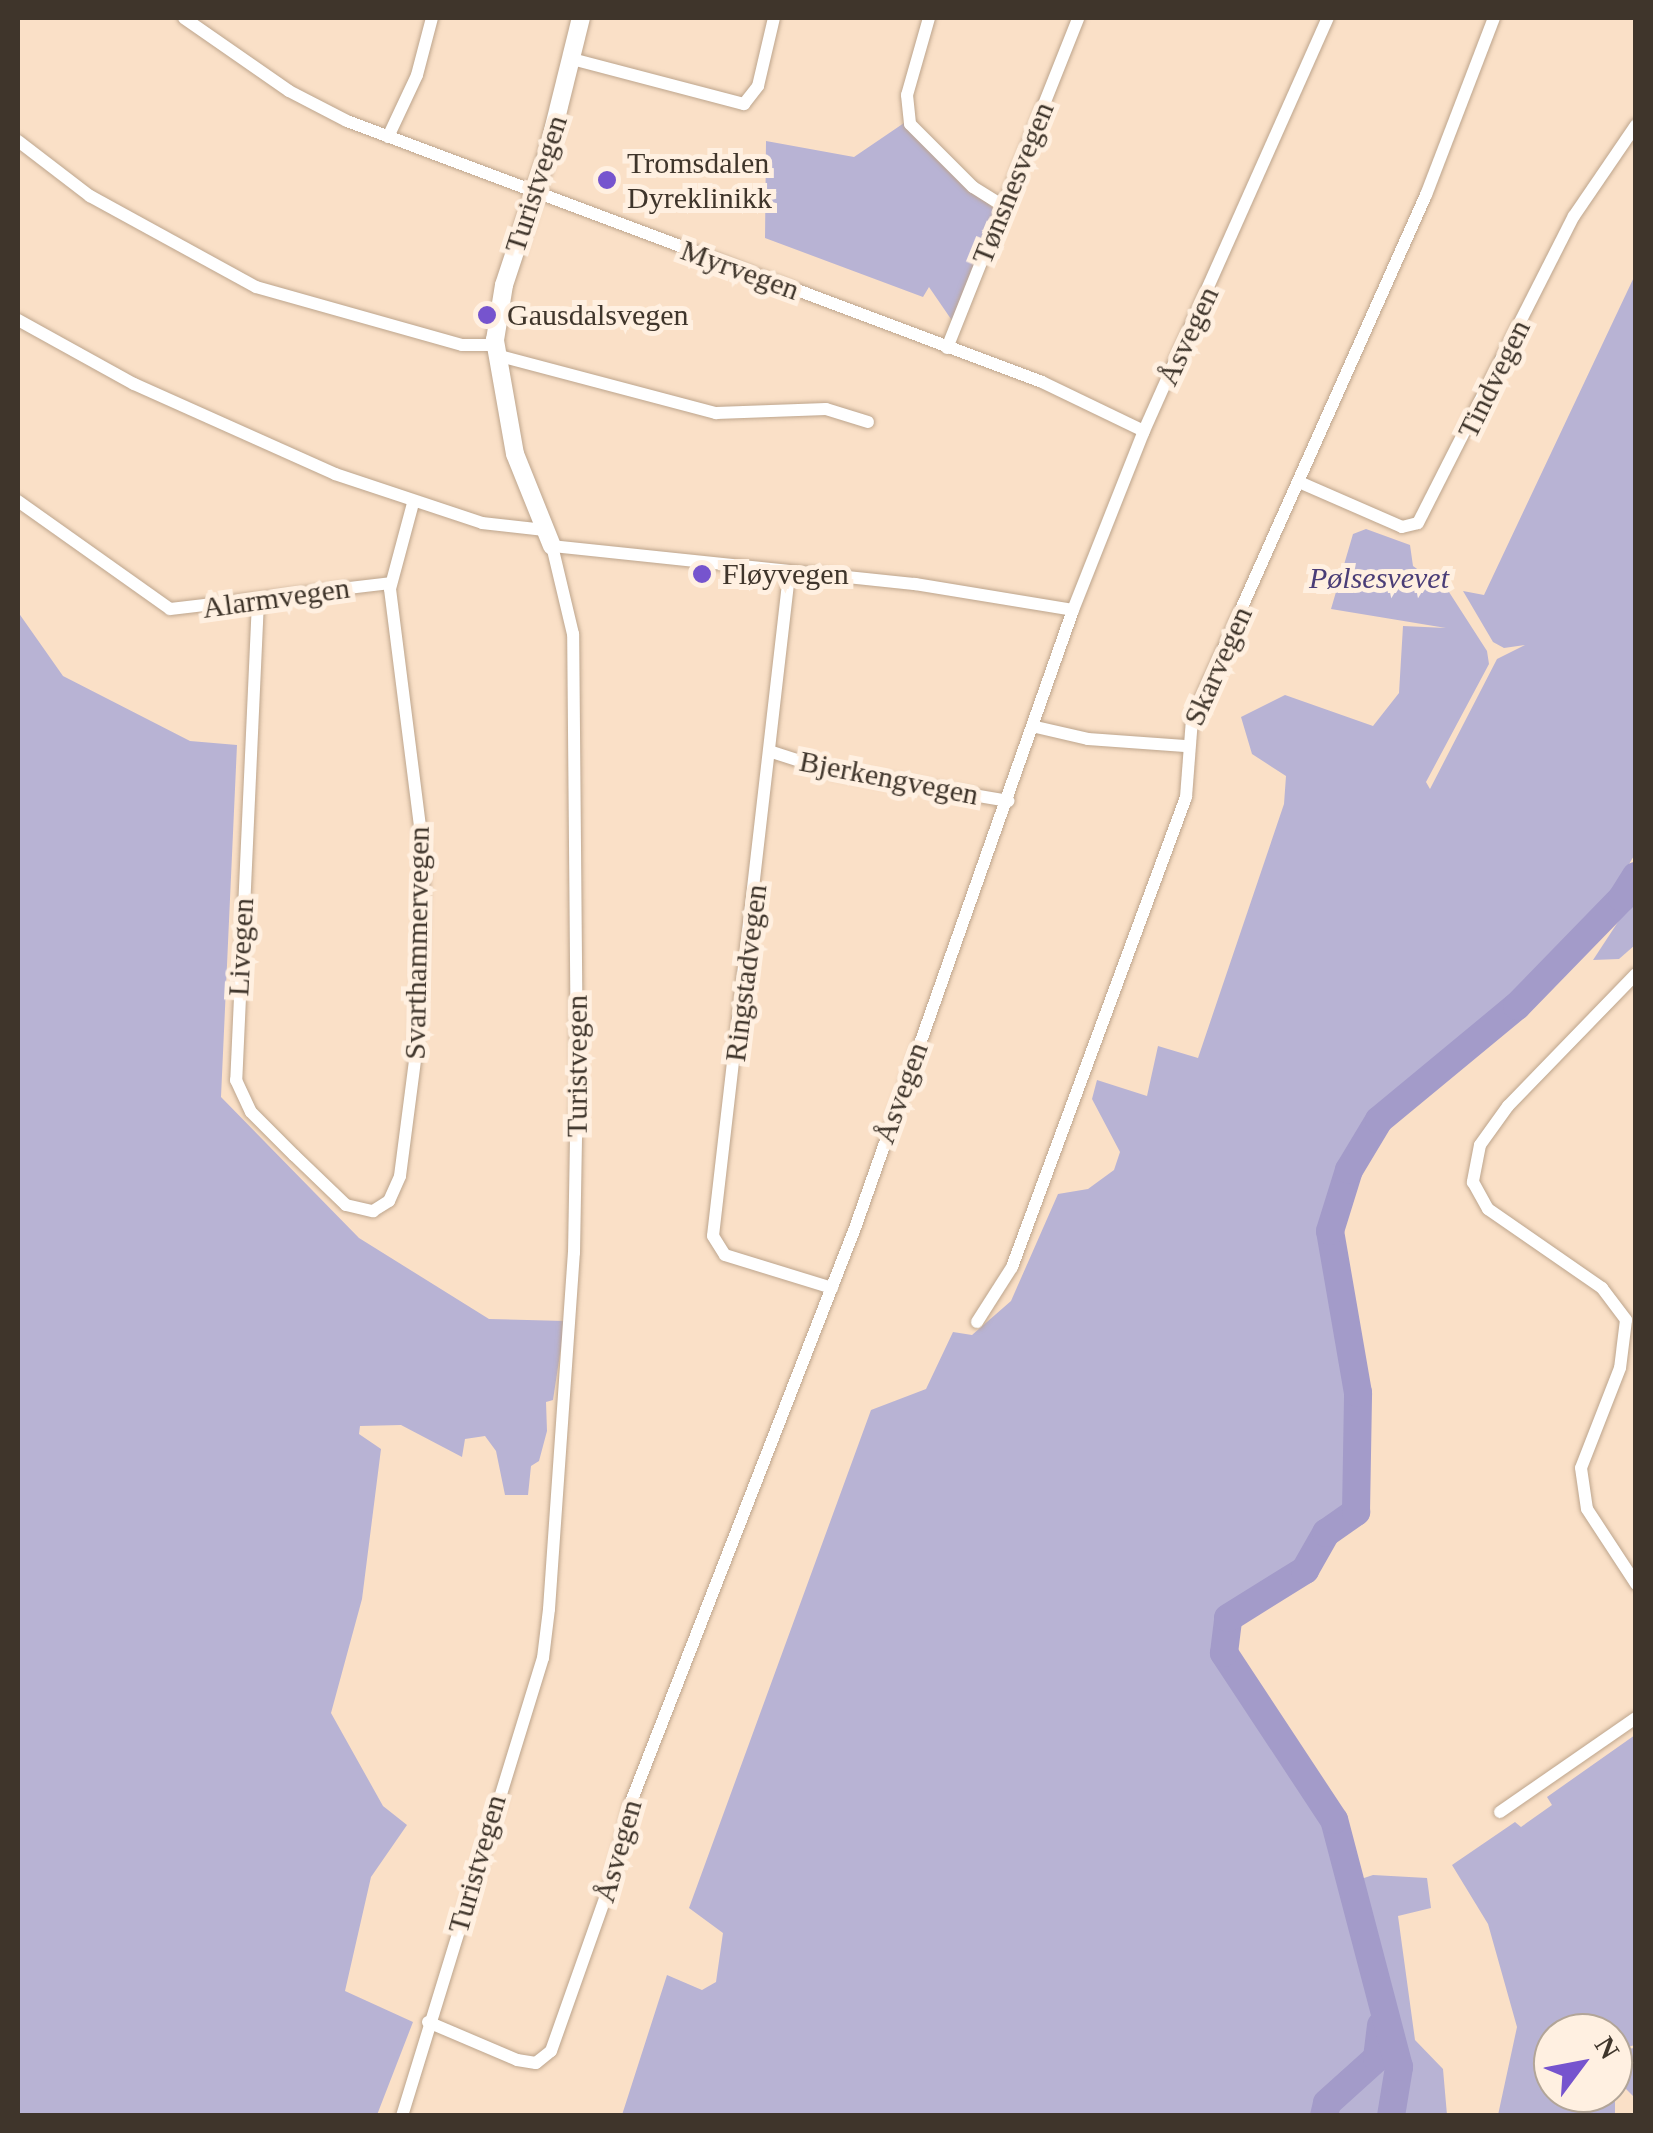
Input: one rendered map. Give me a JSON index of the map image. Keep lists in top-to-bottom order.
{
  "streets": {
    "street": [
      "Tønsnesvegen",
      "Turistvegen",
      "Myrvegen",
      "Åsvegen",
      "Tindvegen",
      "Alarmvegen",
      "Skarvegen",
      "Bjerkengvegen",
      "Svarthammervegen",
      "Livegen",
      "Ringstadvegen"
    ]
  },
  "crossings": [
    ["Tønsnesvegen", "Myrvegen"],
    ["Turistvegen", "Myrvegen"],
    ["Turistvegen", "Åsvegen"],
    ["Myrvegen", "Åsvegen"],
    ["Åsvegen", "Bjerkengvegen"],
    ["Åsvegen", "Ringstadvegen"],
    ["Tindvegen", "Skarvegen"],
    ["Alarmvegen", "Svarthammervegen"],
    ["Alarmvegen", "Livegen"],
    ["Bjerkengvegen", "Ringstadvegen"],
    ["Svarthammervegen", "Livegen"]
  ],
  "parks": ["Pølsesvevet"],
  "places": ["Tromsdalen Dyreklinikk", "Gausdalsvegen", "Fløyvegen"],
  "north": "top right"
}
